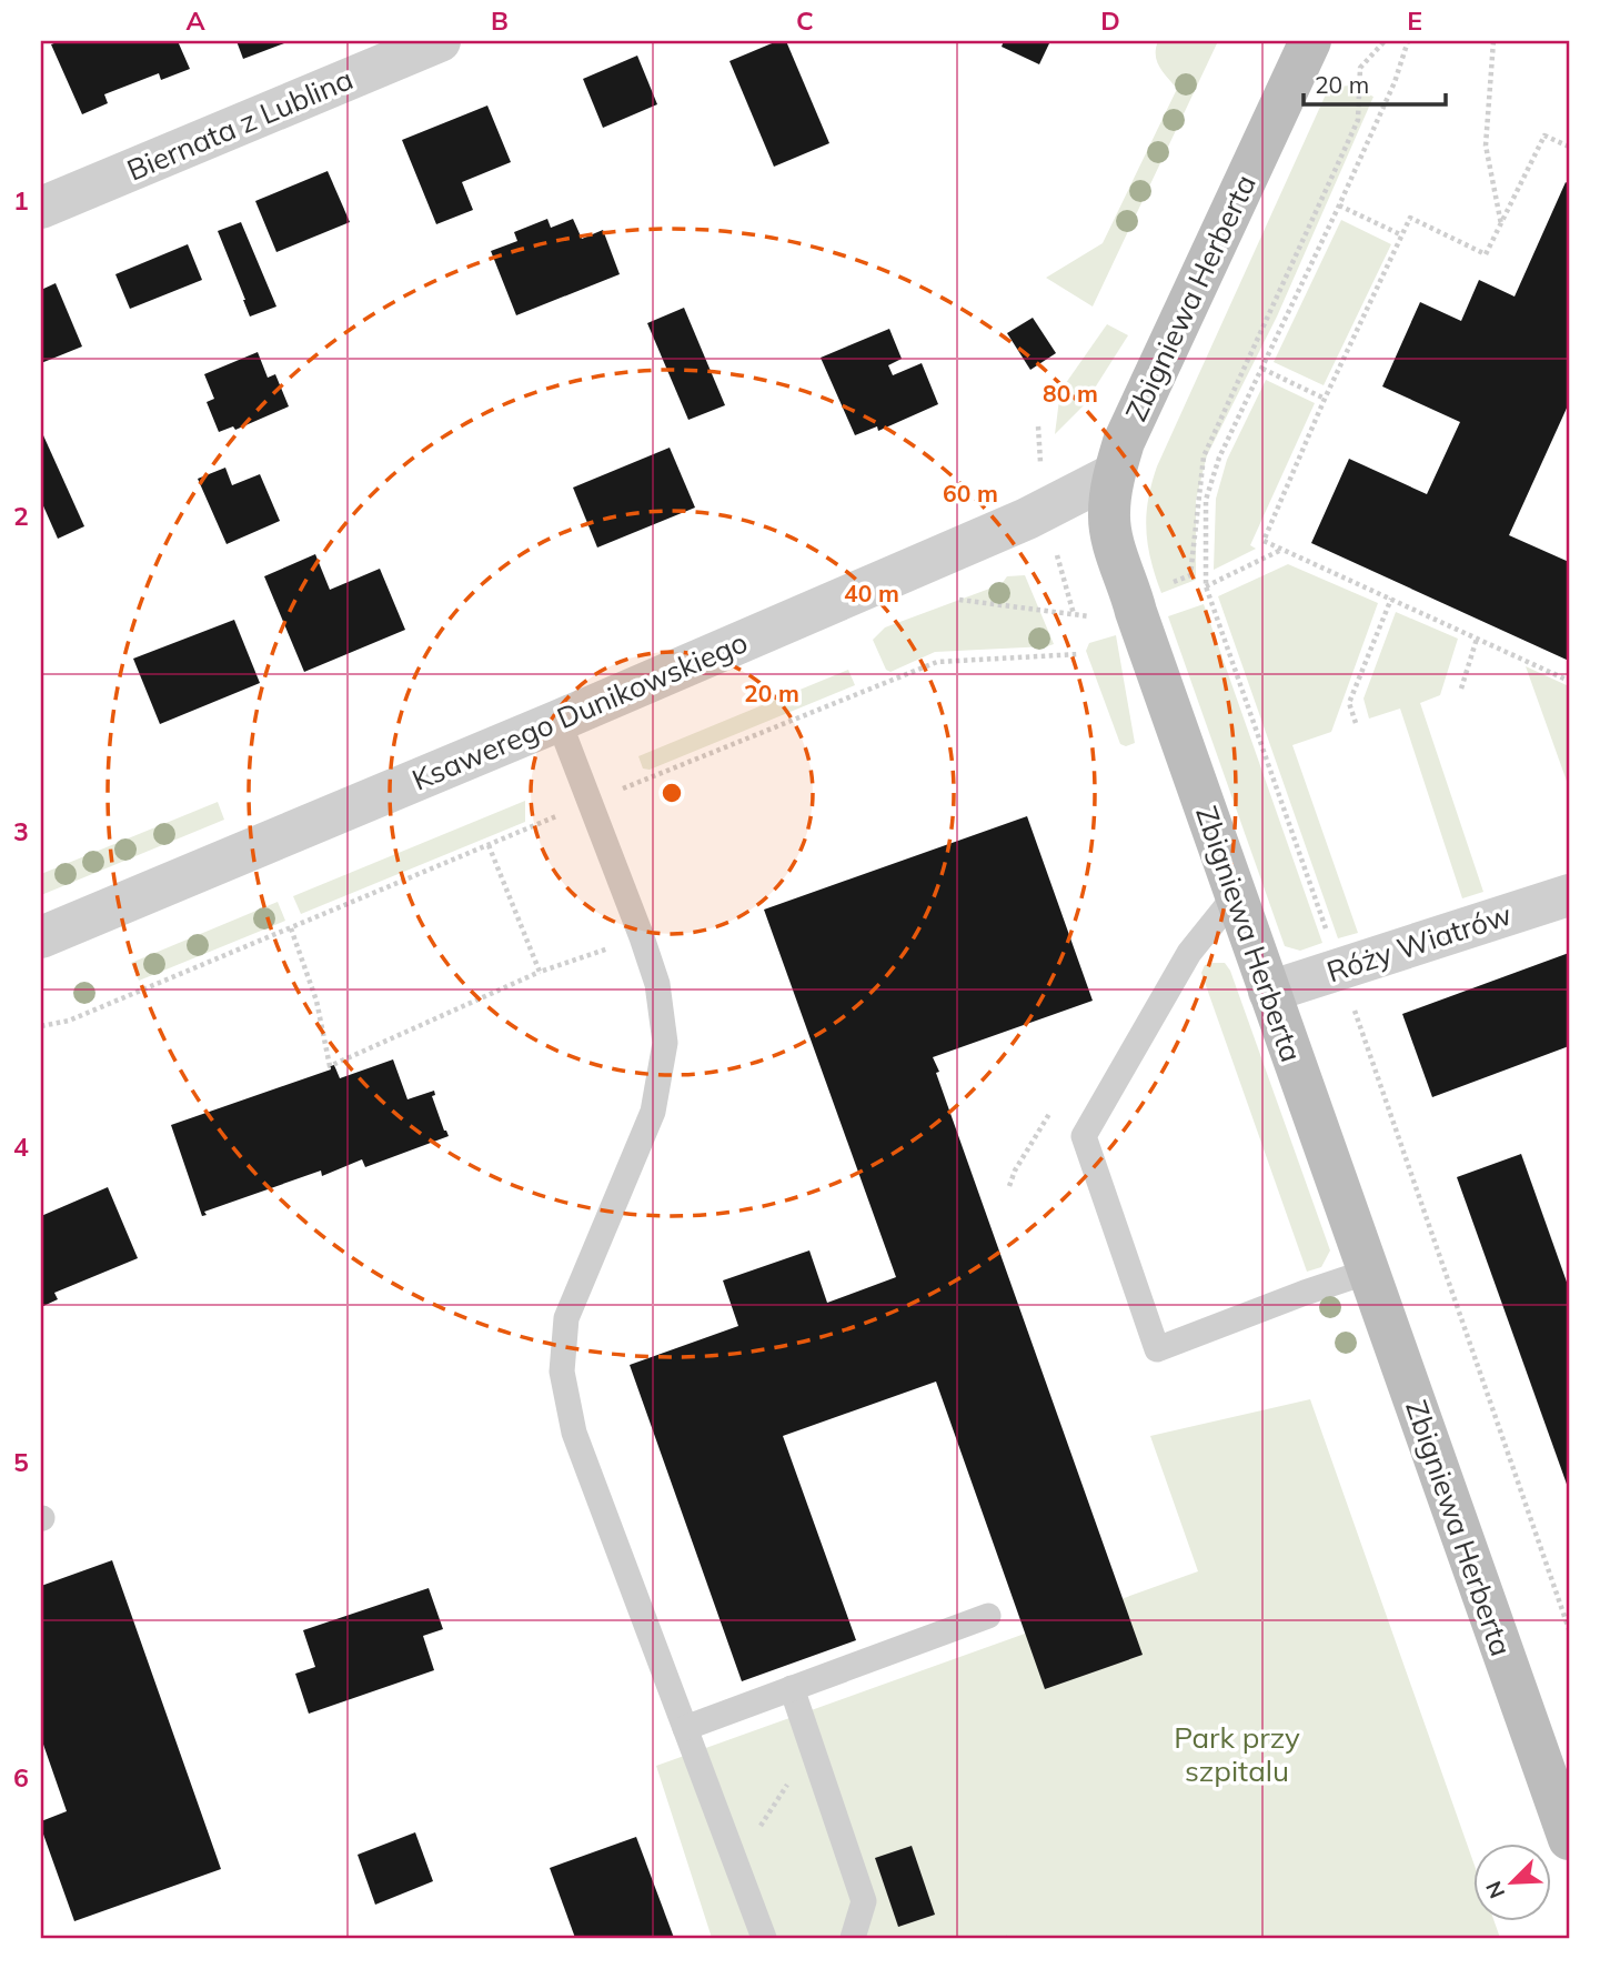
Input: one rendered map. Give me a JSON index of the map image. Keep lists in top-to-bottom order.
{
  "streets": {
    "street": [
      "Biernata z Lublina",
      "Zbigniewa Herberta",
      "Ksawerego Dunikowskiego",
      "Róży Wiatrów"
    ]
  },
  "crossings": [
    ["Zbigniewa Herberta", "Ksawerego Dunikowskiego"],
    ["Zbigniewa Herberta", "Róży Wiatrów"]
  ],
  "parks": ["Park przy szpitalu"],
  "scale_bar": "20 m",
  "north": "bottom left",
  "grid": {
    "columns": [
      "A",
      "B",
      "C",
      "D",
      "E"
    ],
    "rows": [
      "1",
      "2",
      "3",
      "4",
      "5",
      "6"
    ]
  },
  "rings": [
    "80 m",
    "60 m",
    "40 m",
    "20 m"
  ]
}
